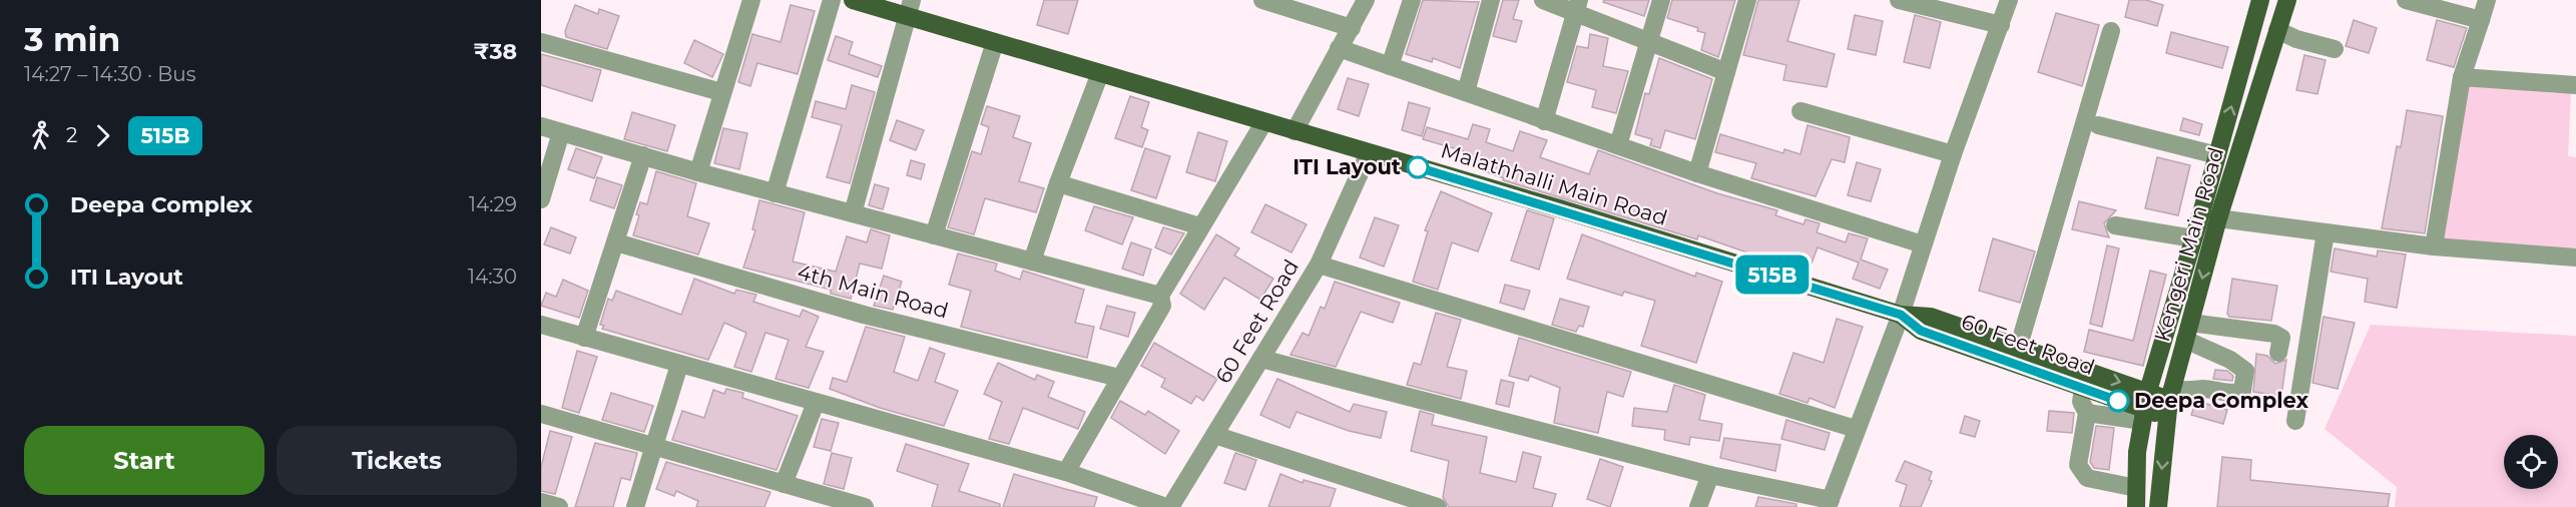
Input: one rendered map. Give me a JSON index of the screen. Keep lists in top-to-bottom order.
{
  "streets": {
    "main road": ["Malathhalli Main Road", "Kengeri Main Road", "60 Feet Road"],
    "street": ["4th Main Road"]
  },
  "crossings": [
    ["Malathhalli Main Road", "60 Feet Road"],
    ["Kengeri Main Road", "60 Feet Road"]
  ],
  "places": ["ITI Layout", "Deepa Complex"],
  "lines": ["bus line 515B"],
  "page": {
    "heading": ["3 min", "14:27 – 14:30 · Bus", "₹38"],
    "on_map": "515B",
    "legs": ["2", "515B"],
    "list": [
      {
        "name": "Deepa Complex",
        "value": "14:29"
      },
      {
        "name": "ITI Layout",
        "value": "14:30"
      }
    ],
    "buttons": ["Start", "Tickets"]
  }
}
